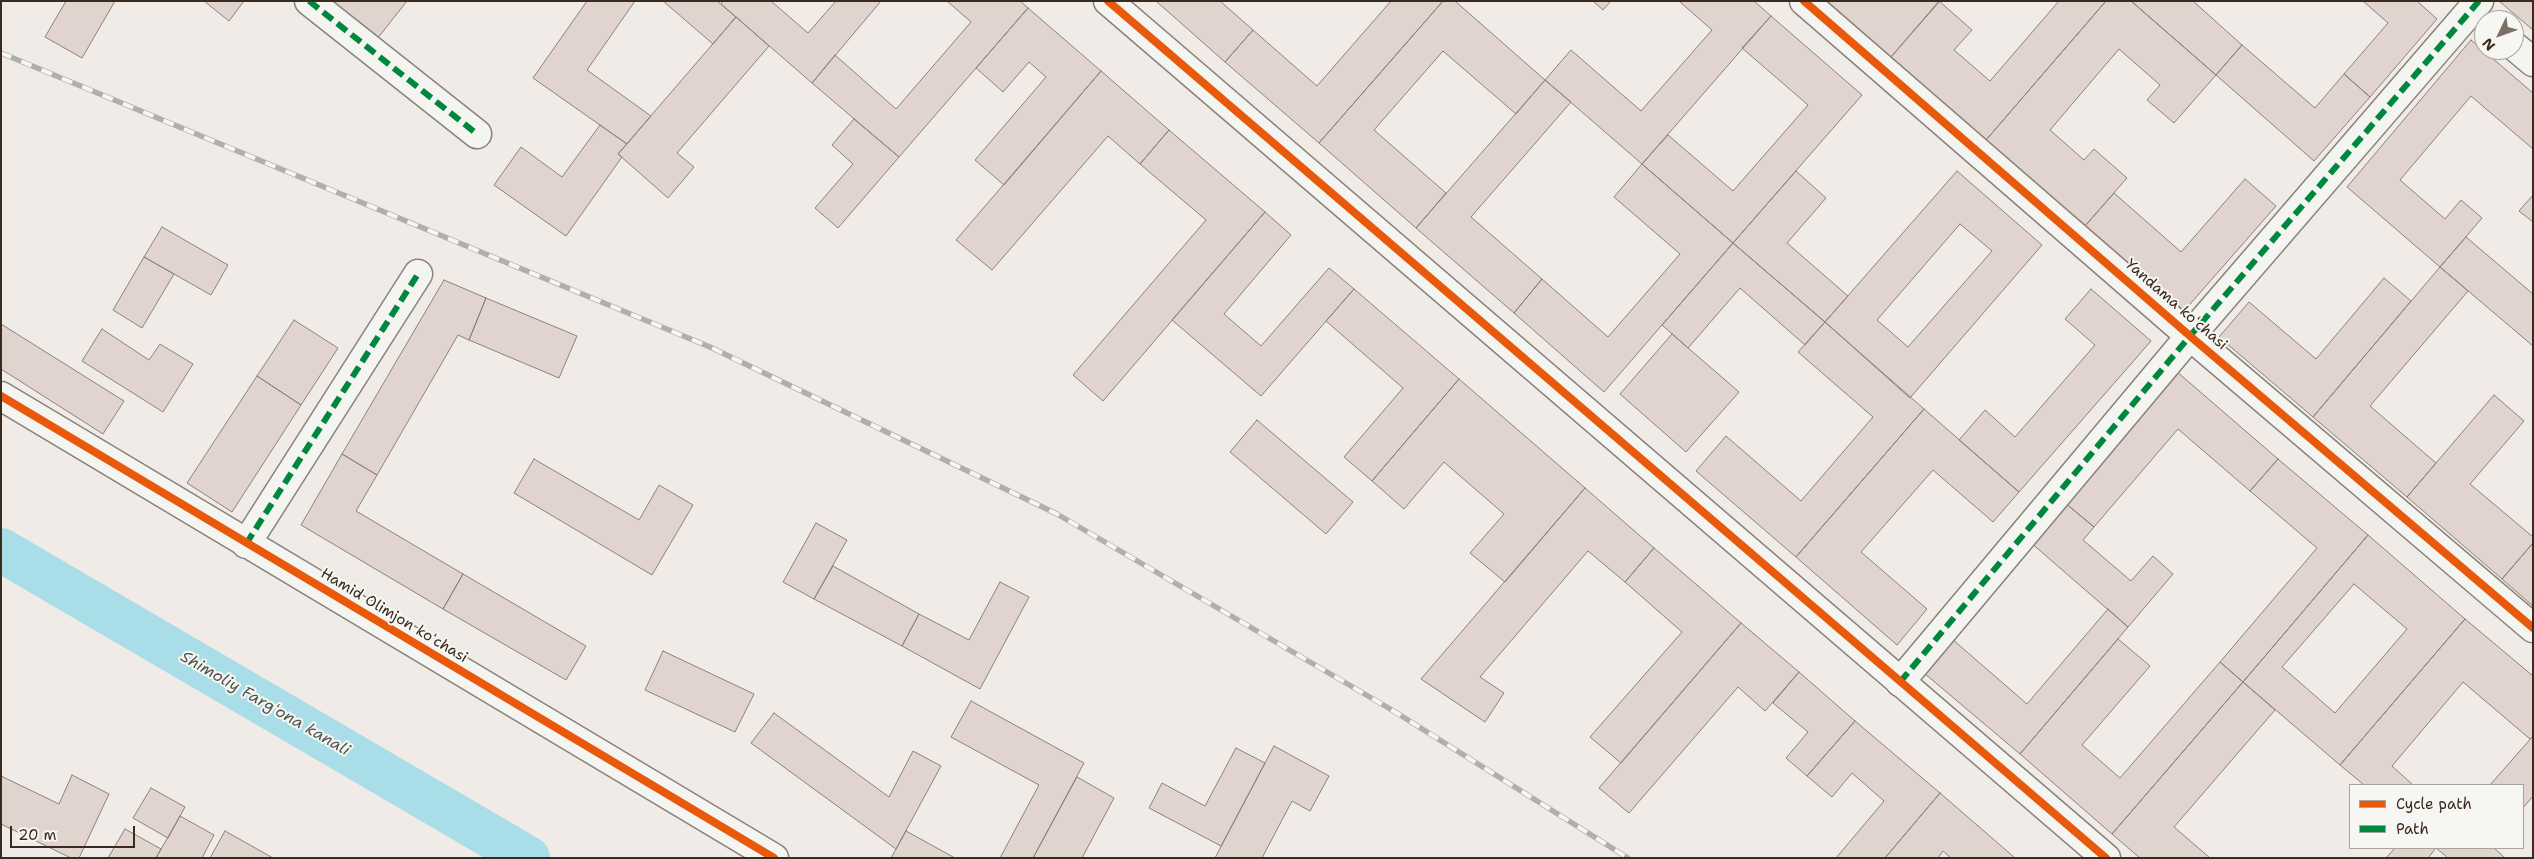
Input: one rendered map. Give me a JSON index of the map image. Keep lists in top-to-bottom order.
{
  "streets": {
    "street": ["Yandama koʻchasi", "Hamid Olimjon koʻchasi"]
  },
  "water": ["Shimoliy Fargʻona kanali"],
  "legend": ["Cycle path", "Path"],
  "scale_bar": "20 m",
  "north": "bottom left"
}
